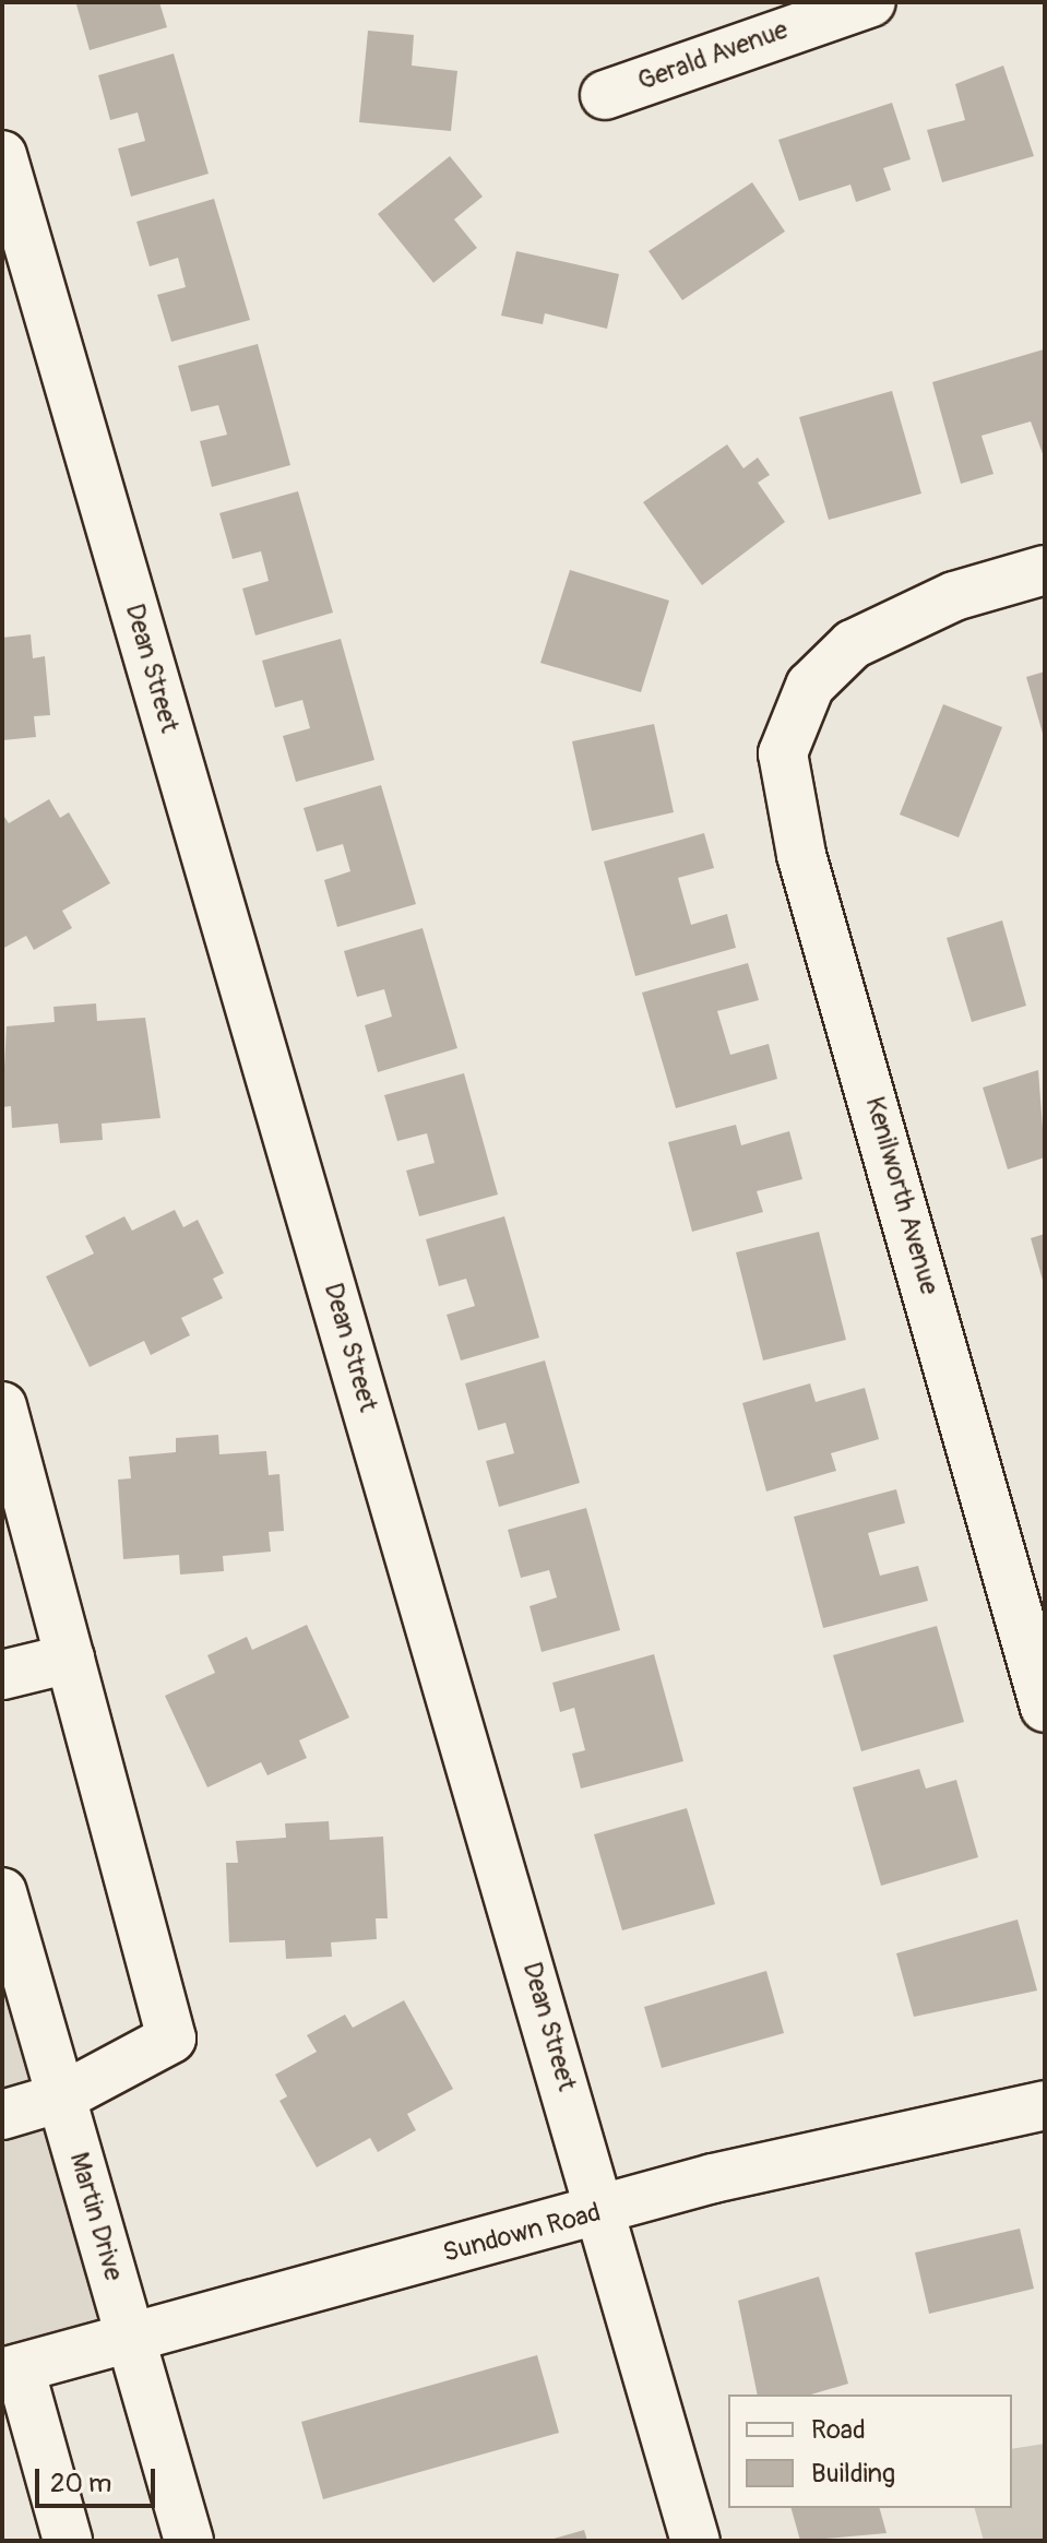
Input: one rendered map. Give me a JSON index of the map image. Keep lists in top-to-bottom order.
{
  "streets": {
    "street": [
      "Gerald Avenue",
      "Dean Street",
      "Kenilworth Avenue",
      "Martin Drive",
      "Sundown Road"
    ]
  },
  "crossings": [
    ["Dean Street", "Sundown Road"],
    ["Martin Drive", "Sundown Road"]
  ],
  "legend": ["Road", "Building"],
  "scale_bar": "20 m"
}
